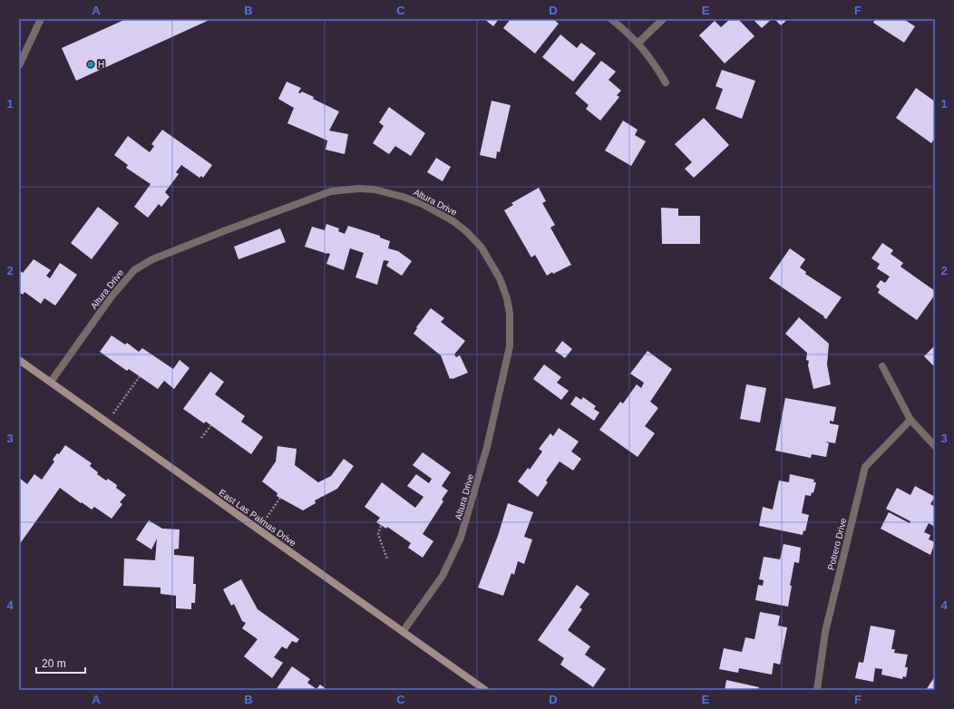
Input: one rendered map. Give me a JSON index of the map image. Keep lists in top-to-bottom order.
{
  "streets": {
    "street": ["Altura Drive", "East Las Palmas Drive", "Potrero Drive"]
  },
  "crossings": [
    ["Altura Drive", "East Las Palmas Drive"]
  ],
  "places": ["H"],
  "scale_bar": "20 m",
  "grid": {
    "columns": [
      "A",
      "B",
      "C",
      "D",
      "E",
      "F"
    ],
    "rows": [
      "1",
      "2",
      "3",
      "4"
    ]
  }
}
